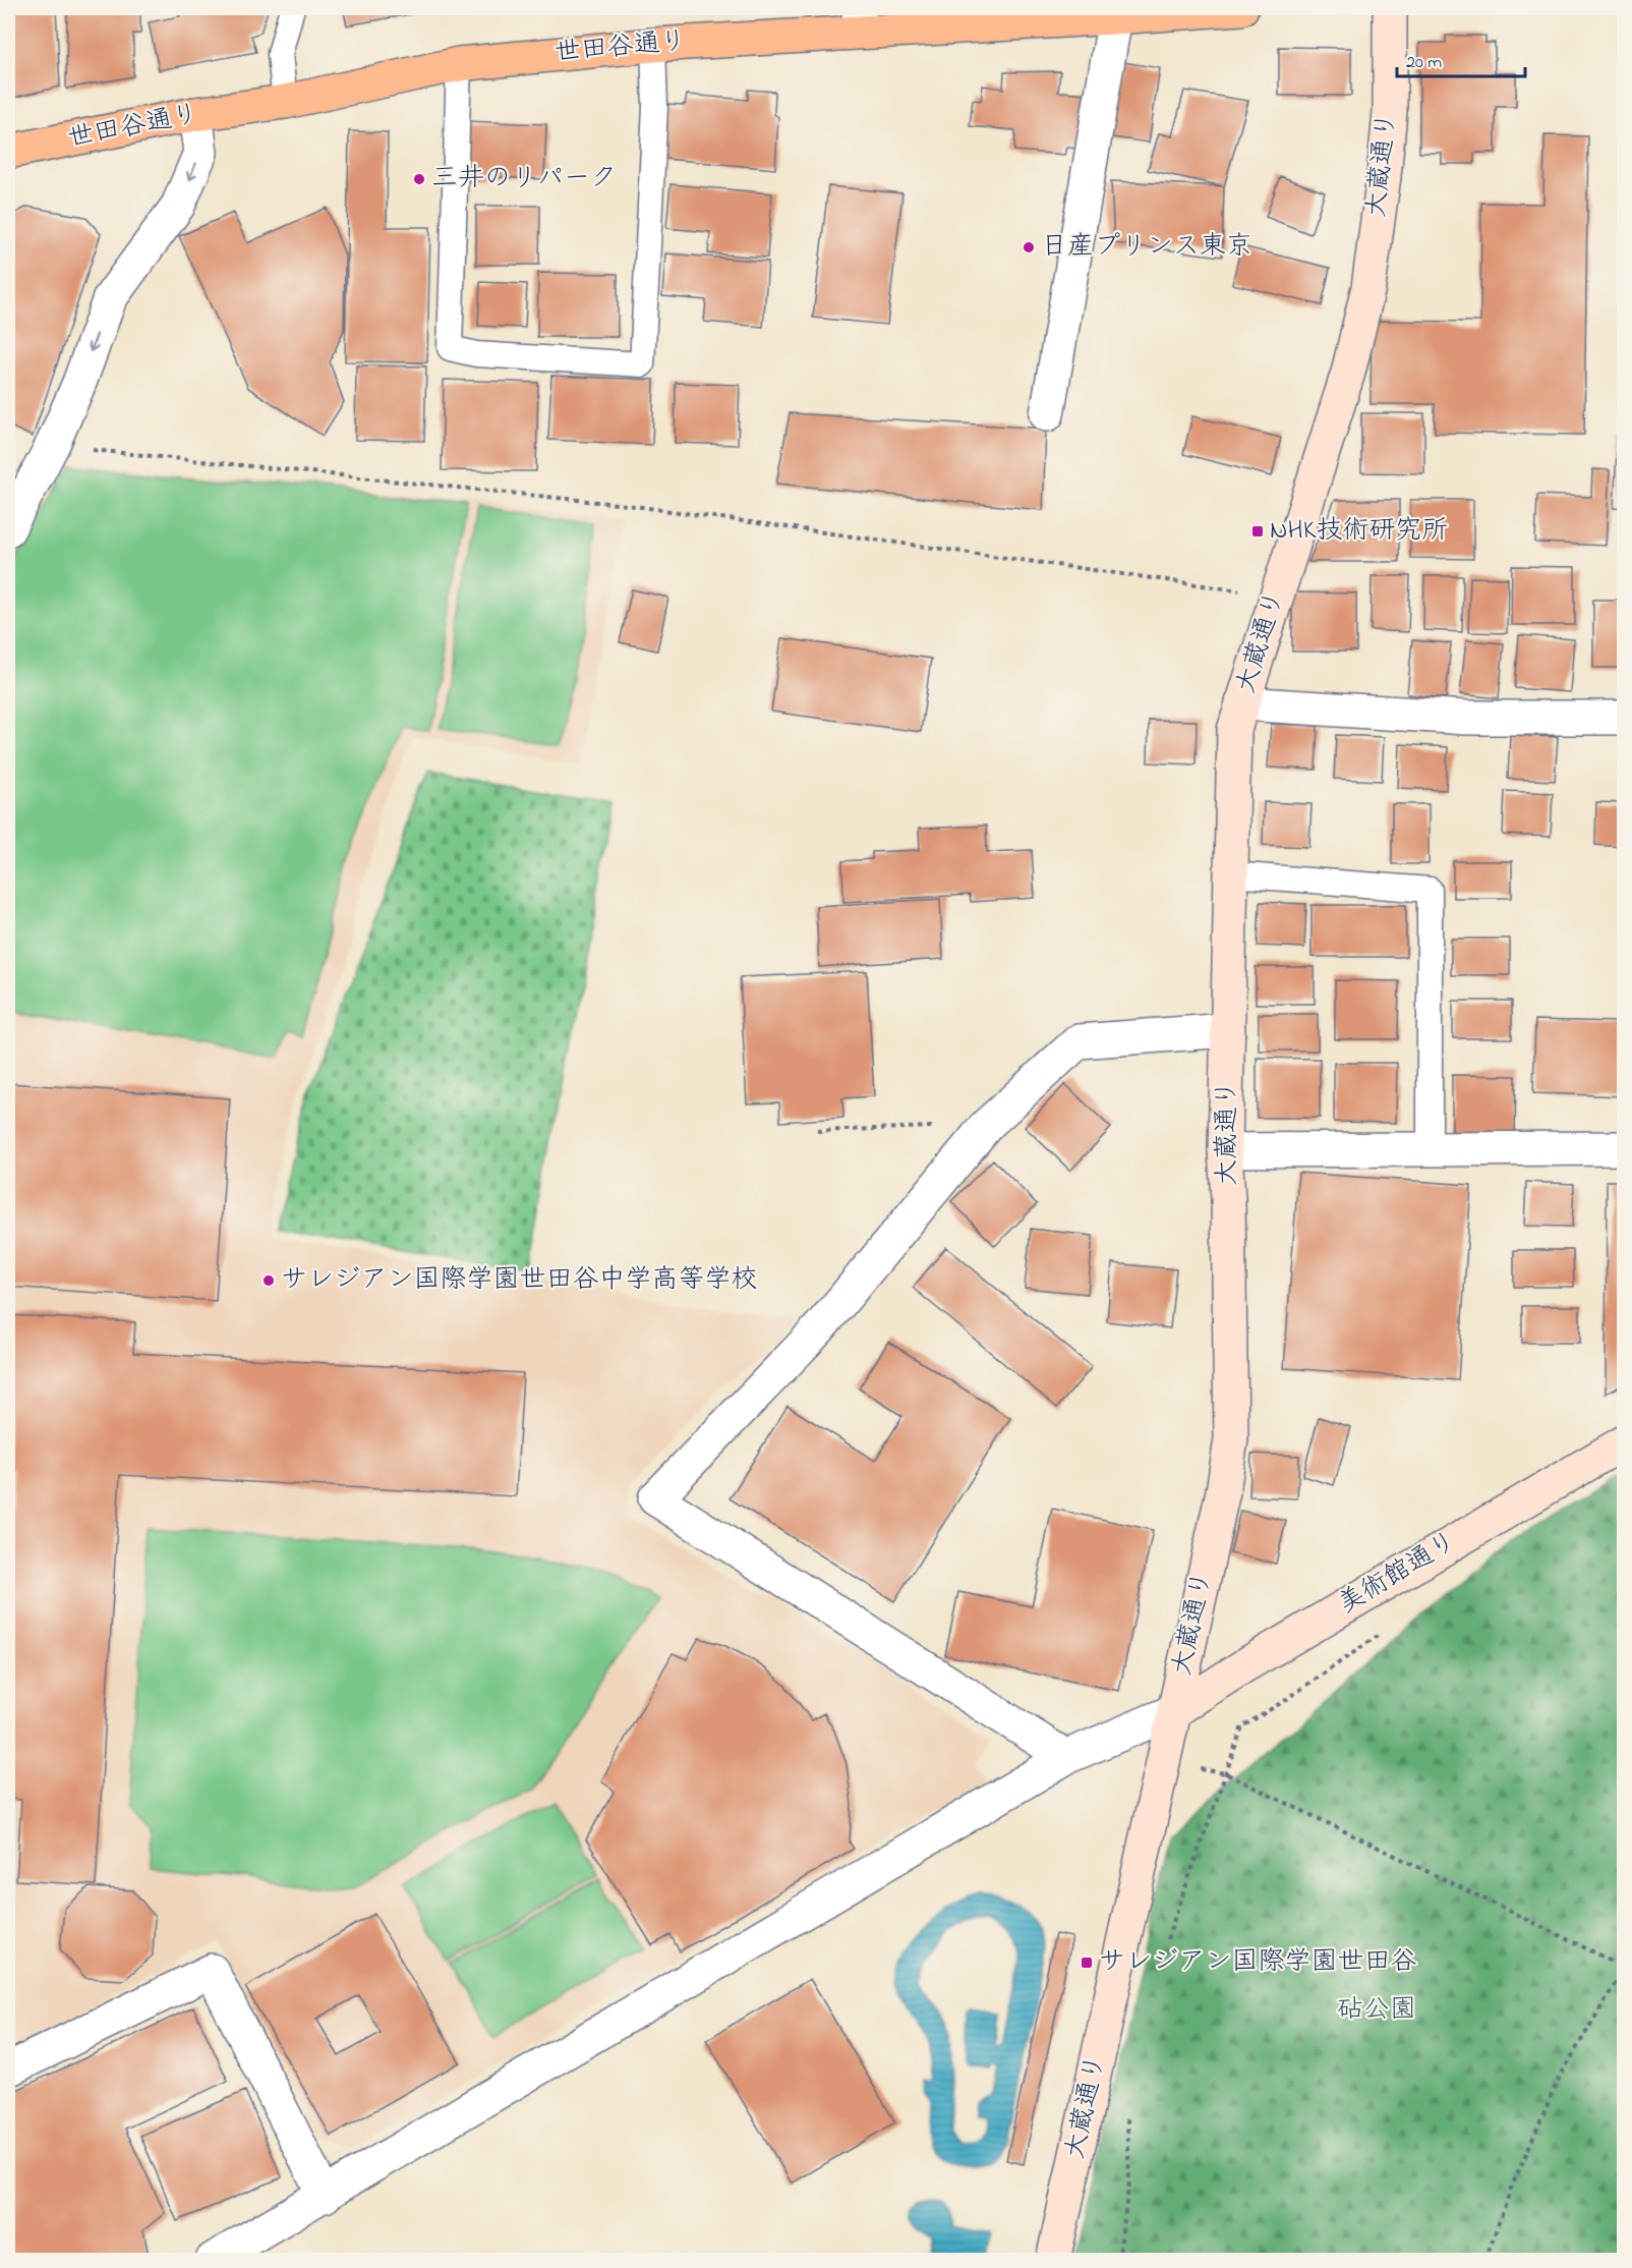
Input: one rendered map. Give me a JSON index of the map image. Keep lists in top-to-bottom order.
{
  "streets": {
    "main road": ["世田谷通り"],
    "street": ["大蔵通り", "美術館通り"]
  },
  "crossings": [
    ["大蔵通り", "美術館通り"]
  ],
  "parks": ["砧公園"],
  "places": {
    "other": ["三井のリパーク", "日産プリンス東京", "サレジアン国際学園世田谷中学高等学校"],
    "transit": ["NHK技術研究所", "サレジアン国際学園世田谷"]
  },
  "scale_bar": "20 m"
}
